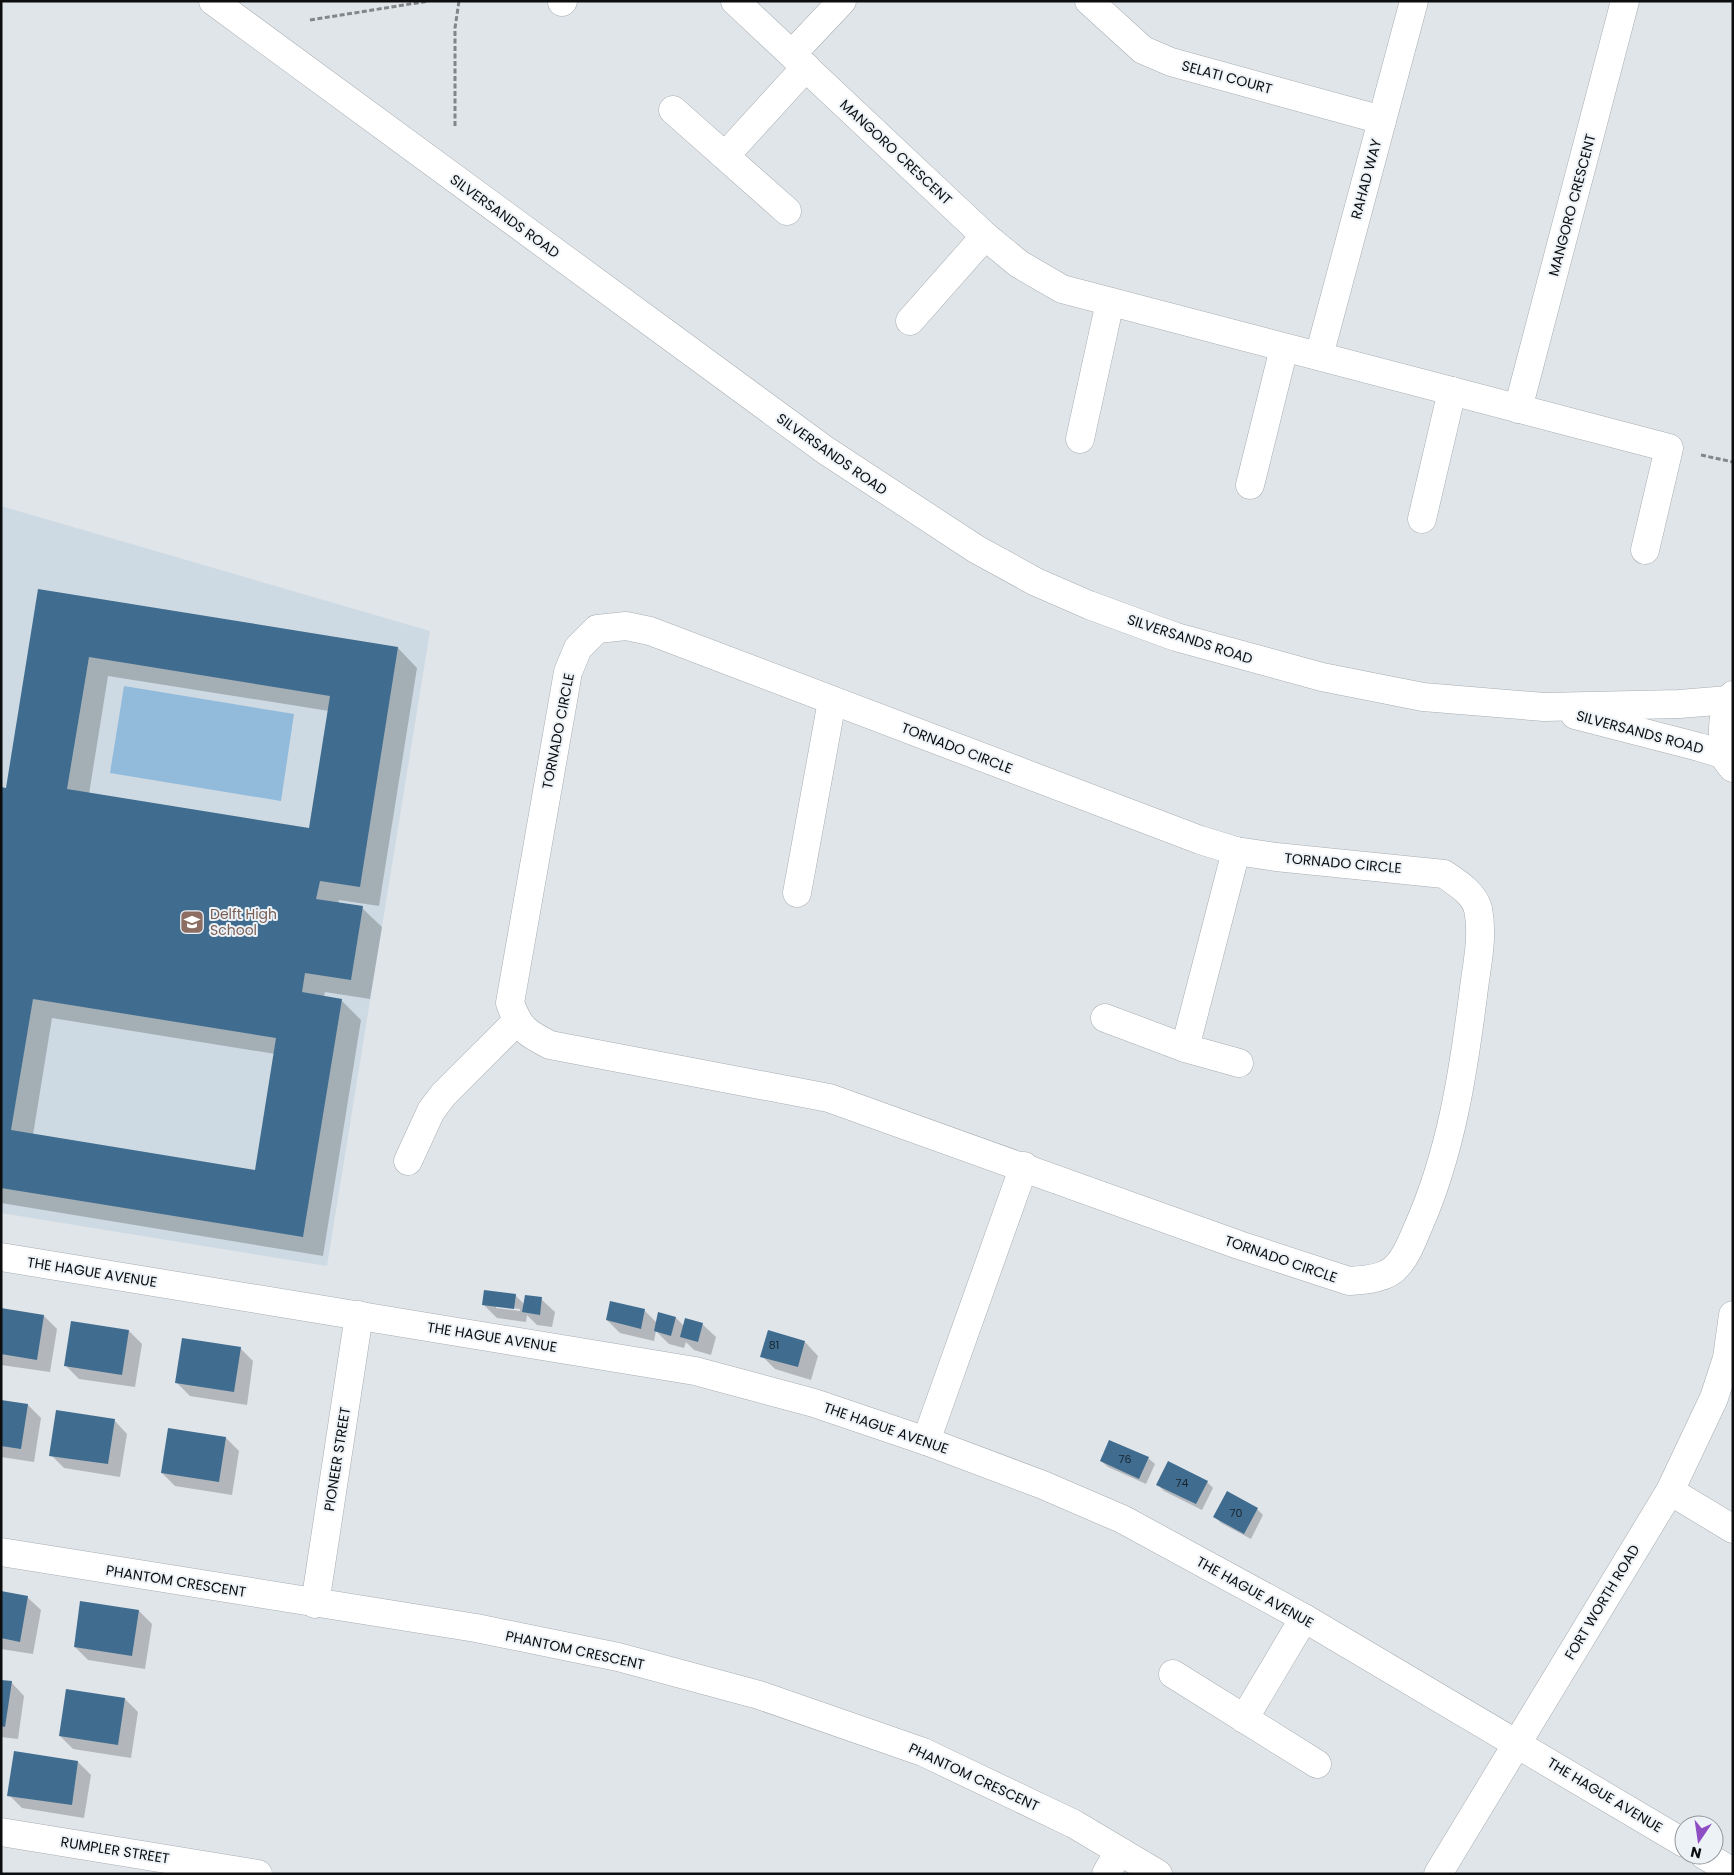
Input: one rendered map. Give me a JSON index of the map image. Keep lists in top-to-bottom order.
{
  "streets": {
    "street": [
      "SELATI COURT",
      "MANGORO CRESCENT",
      "RAHAD WAY",
      "SILVERSANDS ROAD",
      "TORNADO CIRCLE",
      "THE HAGUE AVENUE",
      "PIONEER STREET",
      "PHANTOM CRESCENT",
      "FORT WORTH ROAD",
      "RUMPLER STREET"
    ]
  },
  "crossings": [
    ["SELATI COURT", "RAHAD WAY"],
    ["MANGORO CRESCENT", "RAHAD WAY"],
    ["THE HAGUE AVENUE", "PIONEER STREET"],
    ["THE HAGUE AVENUE", "FORT WORTH ROAD"],
    ["PIONEER STREET", "PHANTOM CRESCENT"]
  ],
  "places": {
    "school or university": ["Delft High School"]
  },
  "house_numbers": [
    "81",
    "76",
    "74",
    "70"
  ],
  "north": "bottom"
}
